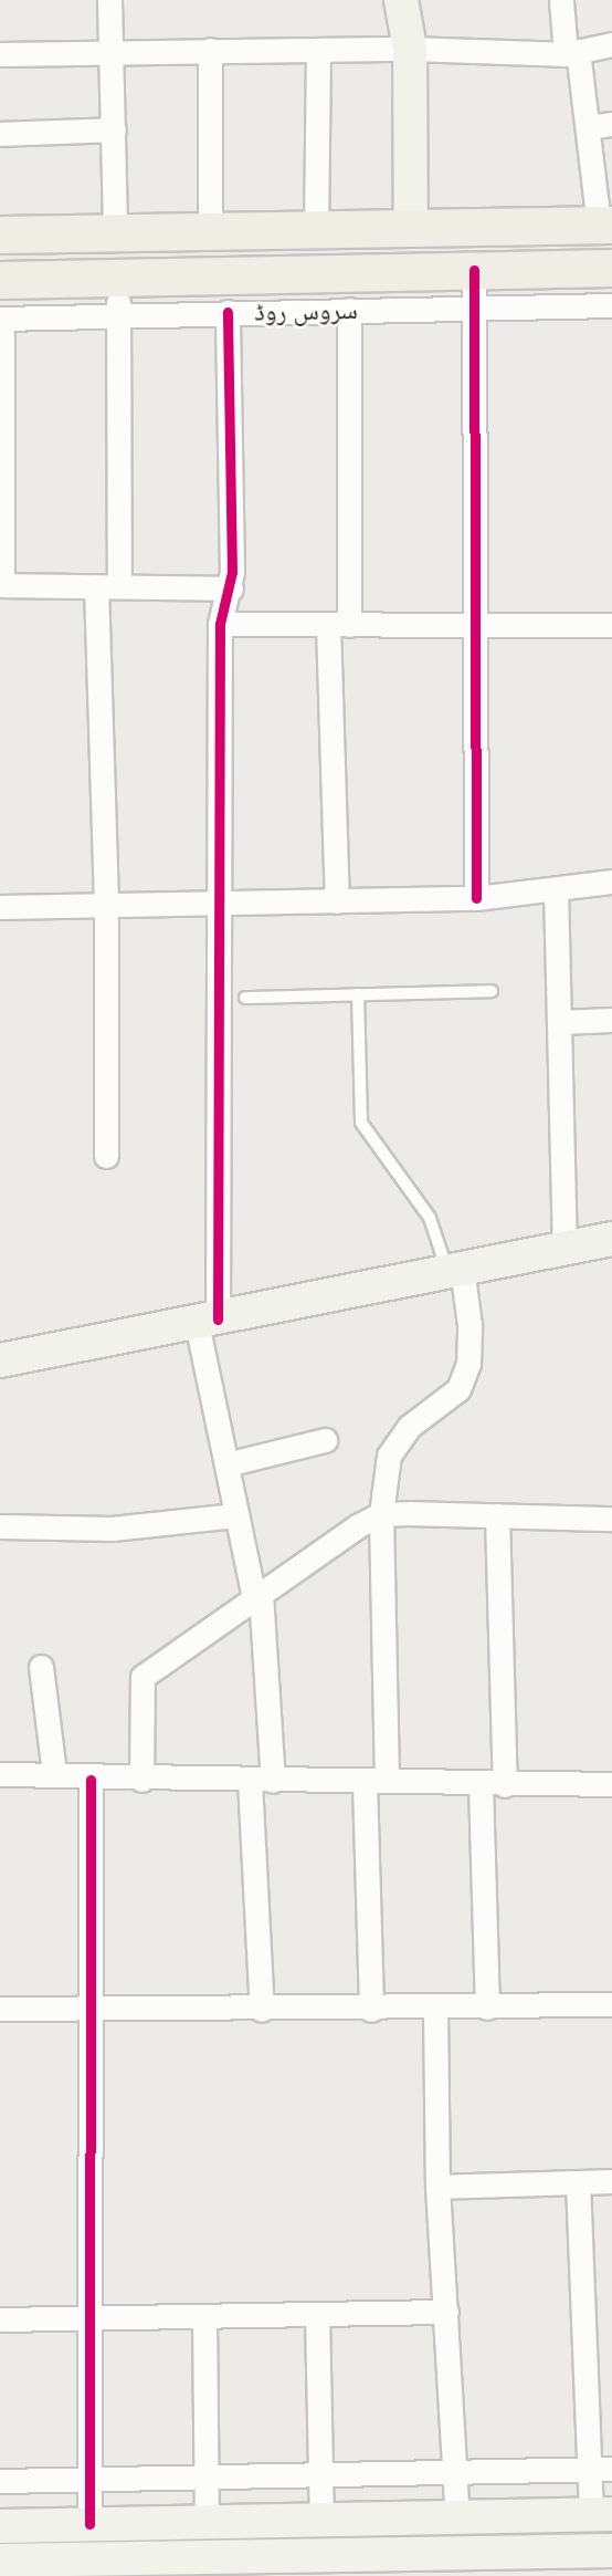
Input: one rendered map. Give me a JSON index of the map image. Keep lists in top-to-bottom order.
{
  "streets": {
    "street": ["سروس روڈ"]
  }
}
